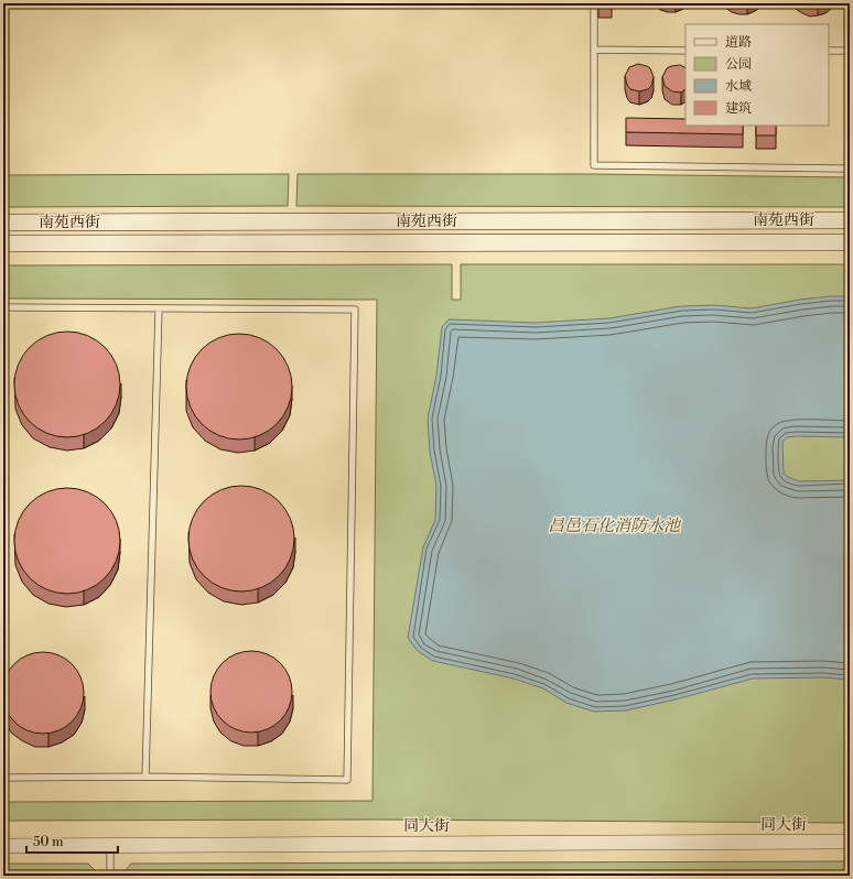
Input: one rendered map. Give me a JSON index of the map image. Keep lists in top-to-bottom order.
{
  "streets": {
    "main road": ["南苑西街"],
    "street": ["同大街"]
  },
  "water": ["昌邑石化消防水池"],
  "legend": [
    "道路",
    "公园",
    "水域",
    "建筑"
  ],
  "scale_bar": "50 m"
}
